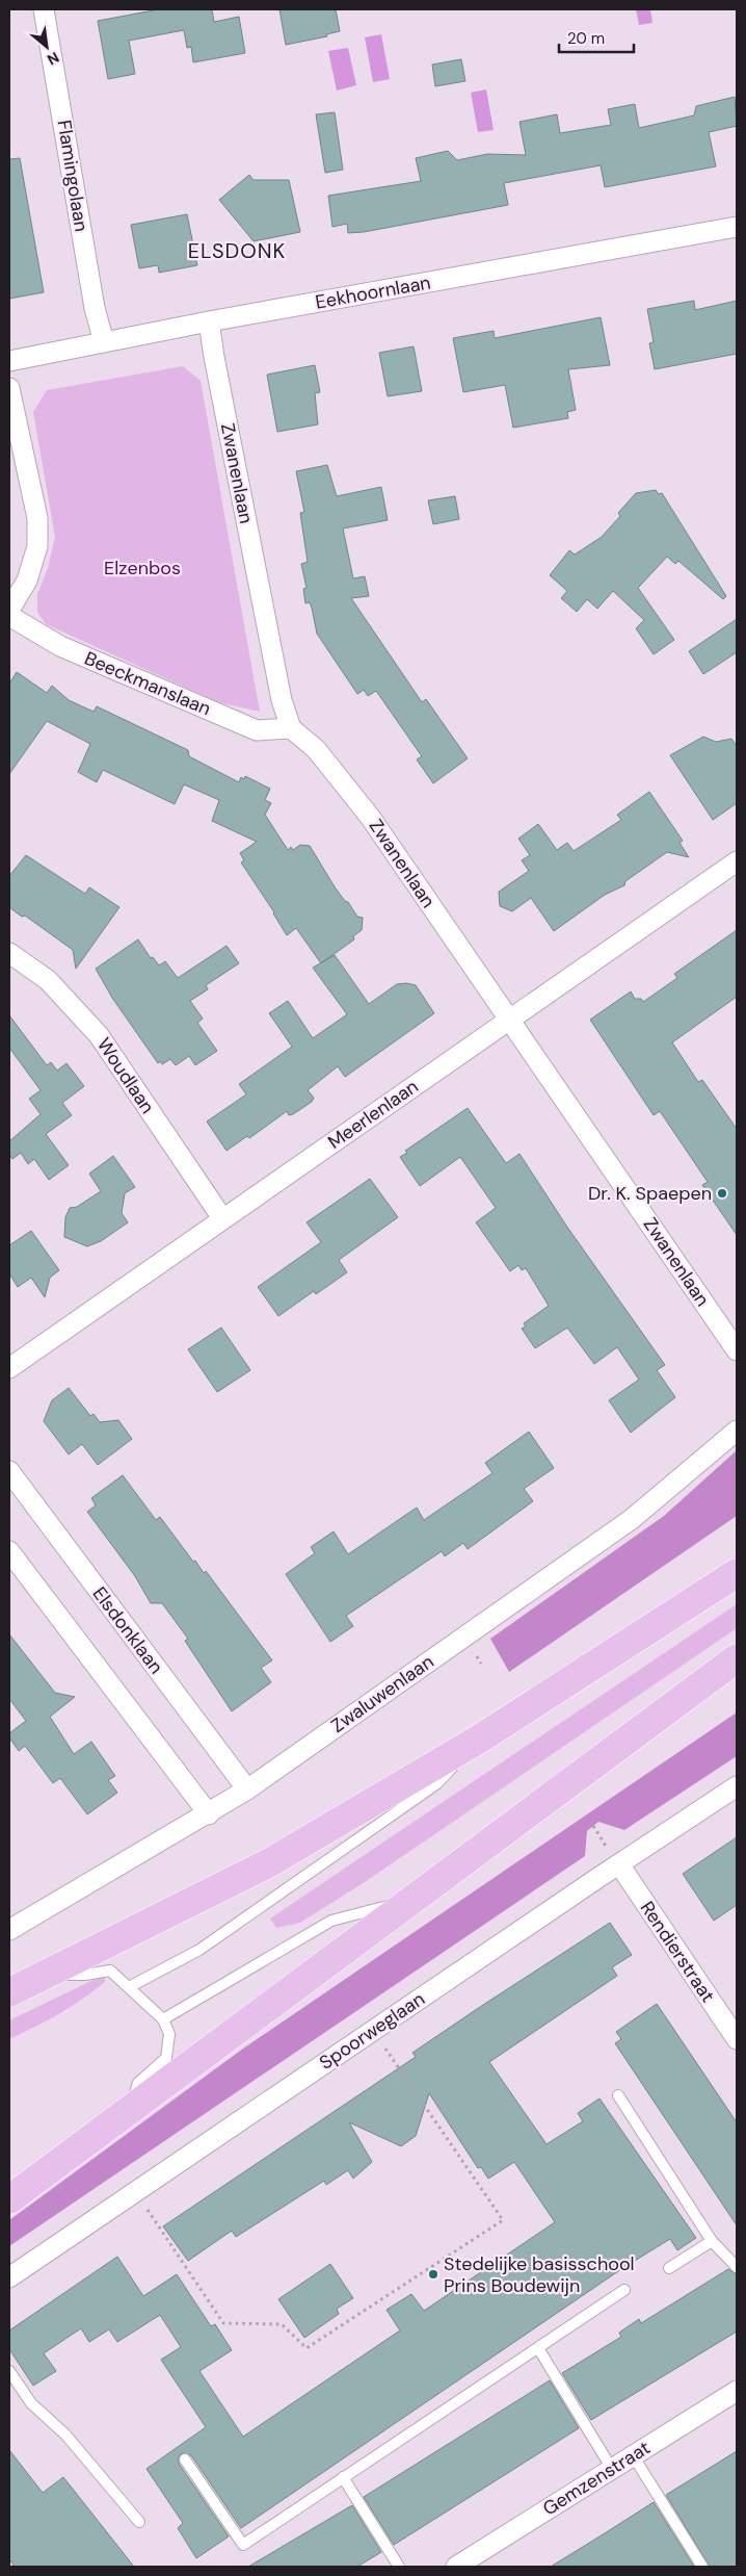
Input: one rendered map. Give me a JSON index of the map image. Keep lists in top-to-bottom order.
{
  "streets": {
    "street": [
      "Flamingolaan",
      "Eekhoornlaan",
      "Zwanenlaan",
      "Beeckmanslaan",
      "Woudlaan",
      "Meerlenlaan",
      "Elsdonklaan",
      "Zwaluwenlaan",
      "Rendierstraat",
      "Spoorweglaan",
      "Gemzenstraat"
    ]
  },
  "crossings": [
    ["Flamingolaan", "Eekhoornlaan"],
    ["Eekhoornlaan", "Zwanenlaan"],
    ["Zwanenlaan", "Beeckmanslaan"],
    ["Zwanenlaan", "Meerlenlaan"],
    ["Woudlaan", "Meerlenlaan"],
    ["Elsdonklaan", "Zwaluwenlaan"],
    ["Rendierstraat", "Spoorweglaan"]
  ],
  "districts": ["ELSDONK"],
  "parks": ["Elzenbos"],
  "places": ["Dr. K. Spaepen", "Stedelijke basisschool Prins Boudewijn"],
  "scale_bar": "20 m",
  "north": "bottom right"
}
